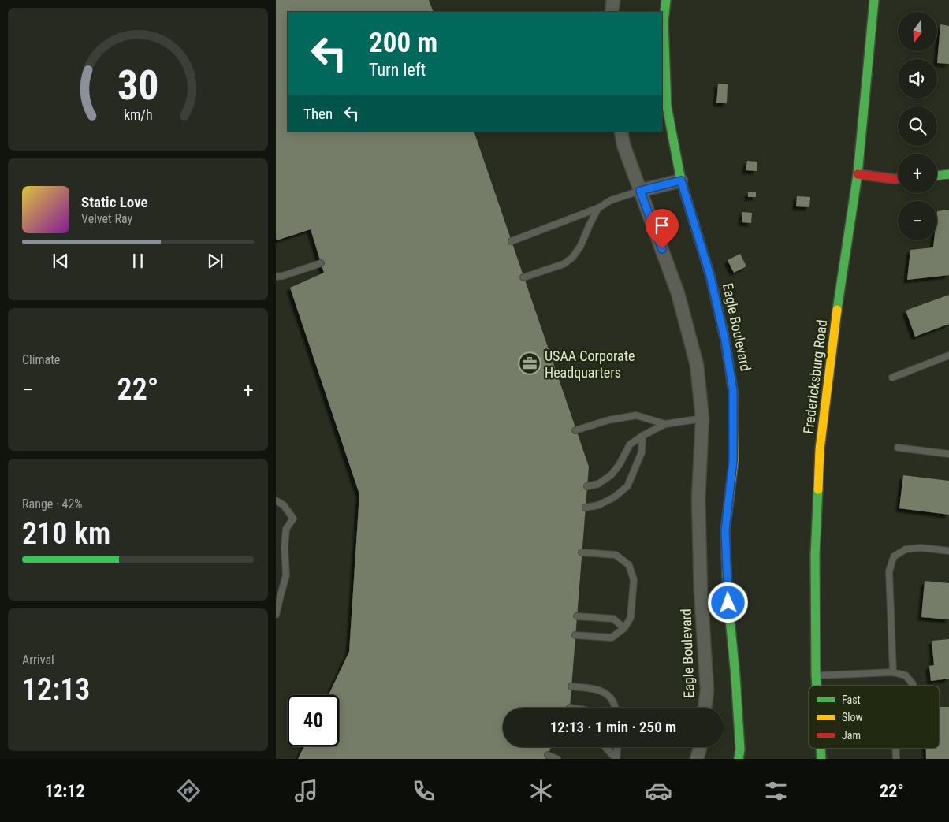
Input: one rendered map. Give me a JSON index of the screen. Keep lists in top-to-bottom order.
{
  "streets": {
    "street": ["Eagle Boulevard", "Fredericksburg Road"]
  },
  "places": {
    "office": ["USAA Corporate Headquarters"]
  },
  "legend": ["Fast", "Slow", "Jam"],
  "north": "bottom",
  "page": {
    "map_buttons": ["+", "−"],
    "turn": ["200 m", "Turn left"],
    "then": "Then",
    "song": ["Static Love", "Velvet Ray"],
    "tile": [
      "Climate",
      ["Range · 42%", "210 km"],
      ["Arrival", "12:13"]
    ],
    "heat": ["−", "22°", "+"],
    "limit": "40",
    "trip": "12:13 · 1 min · 250 m",
    "tabs": ["12:12", "22°"],
    "gauge": ["30", "km/h"]
  }
}
